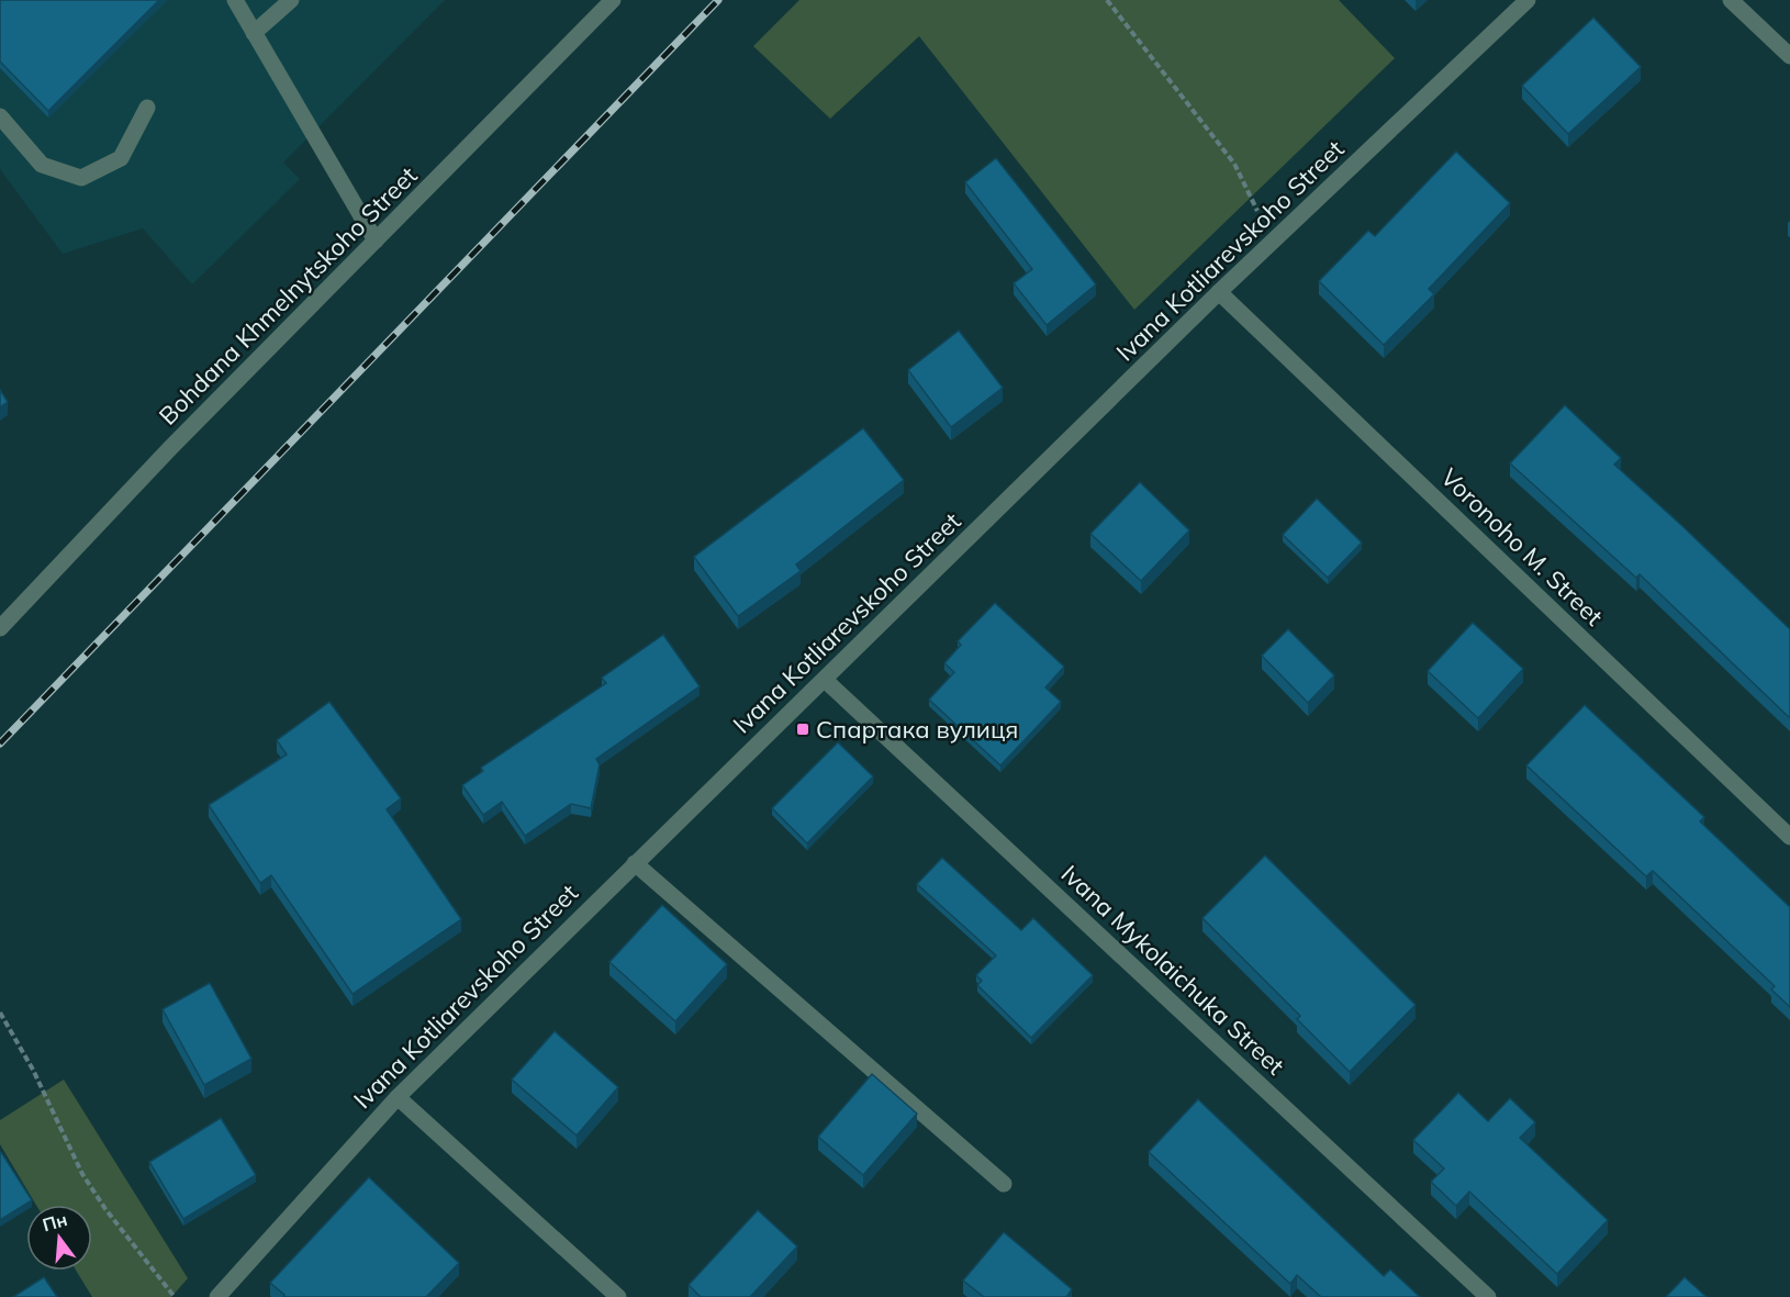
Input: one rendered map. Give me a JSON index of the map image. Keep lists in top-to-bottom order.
{
  "streets": {
    "street": [
      "Ivana Kotliarevskoho Street",
      "Bohdana Khmelnytskoho Street",
      "Voronoho M. Street",
      "Ivana Mykolaichuka Street"
    ]
  },
  "crossings": [
    ["Ivana Kotliarevskoho Street", "Voronoho M. Street"],
    ["Ivana Kotliarevskoho Street", "Ivana Mykolaichuka Street"]
  ],
  "places": {
    "transit": ["Спартака вулиця"]
  },
  "north": "top"
}
